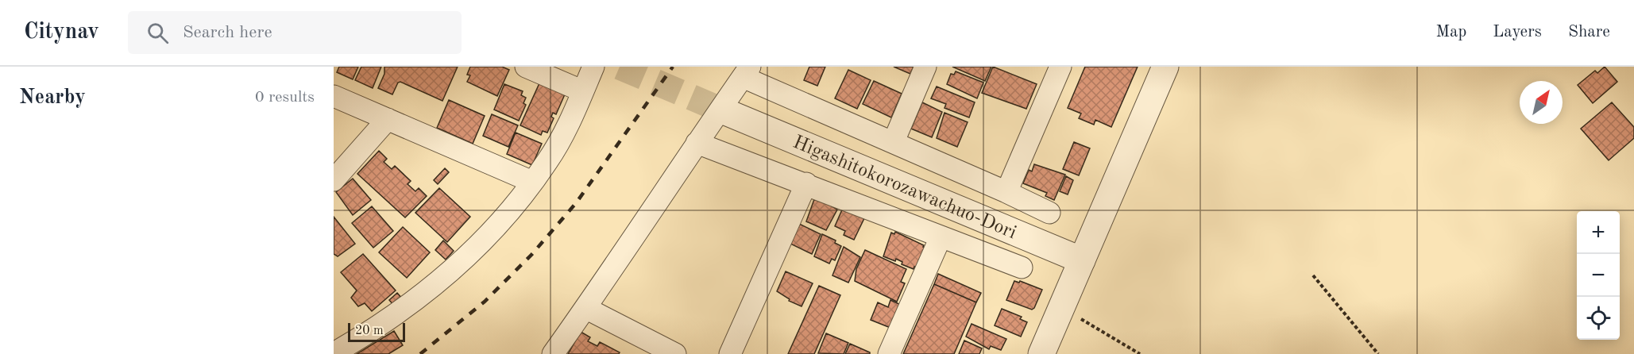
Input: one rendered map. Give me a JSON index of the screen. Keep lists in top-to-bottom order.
{
  "streets": {
    "street": ["Higashitokorozawachuo-Dori"]
  },
  "scale_bar": "20 m",
  "north": "top right",
  "page": {
    "header": "Citynav",
    "search": "Search here",
    "nav": ["Map", "Layers", "Share"],
    "heading": ["Nearby", "0 results"],
    "map_buttons": ["+", "−"],
    "scale": "20 m"
  }
}
